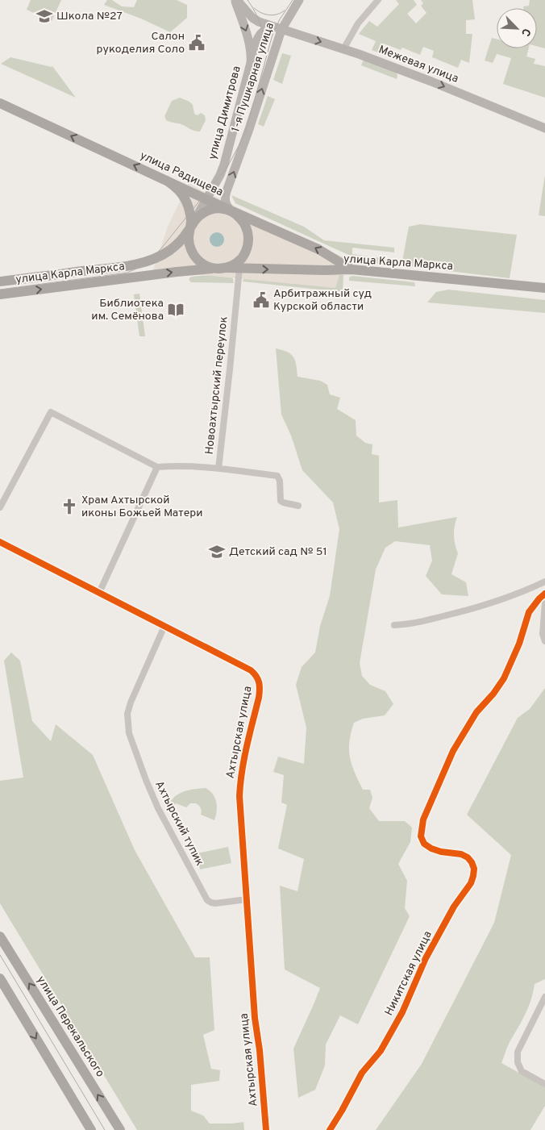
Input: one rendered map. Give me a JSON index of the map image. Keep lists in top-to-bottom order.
{
  "streets": {
    "main road": [
      "Межевая улица",
      "1-я Пушкарная улица",
      "улица Димитрова",
      "улица Радищева",
      "улица Карла Маркса",
      "улица Перекальского"
    ],
    "street": [
      "Новоахтырский переулок",
      "Ахтырская улица",
      "Ахтырский тупик",
      "Никитская улица"
    ]
  },
  "crossings": [
    ["Межевая улица", "1-я Пушкарная улица"],
    ["Межевая улица", "улица Димитрова"],
    ["1-я Пушкарная улица", "улица Димитрова"],
    ["1-я Пушкарная улица", "улица Радищева"],
    ["1-я Пушкарная улица", "улица Карла Маркса"],
    ["улица Димитрова", "улица Радищева"],
    ["улица Димитрова", "улица Карла Маркса"],
    ["улица Радищева", "улица Карла Маркса"],
    ["улица Карла Маркса", "Новоахтырский переулок"],
    ["Ахтырская улица", "Ахтырский тупик"]
  ],
  "one_way": ["Межевая улица", "1-я Пушкарная улица", "улица Радищева"],
  "places": {
    "school or university": ["Школа №27", "Детский сад № 51"],
    "public building": ["Салон рукоделия Соло", "Арбитражный суд Курской области"],
    "library": ["Библиотека им. Семёнова"],
    "church": ["Храм Ахтырской иконы Божьей Матери"]
  },
  "north": "bottom right"
}
